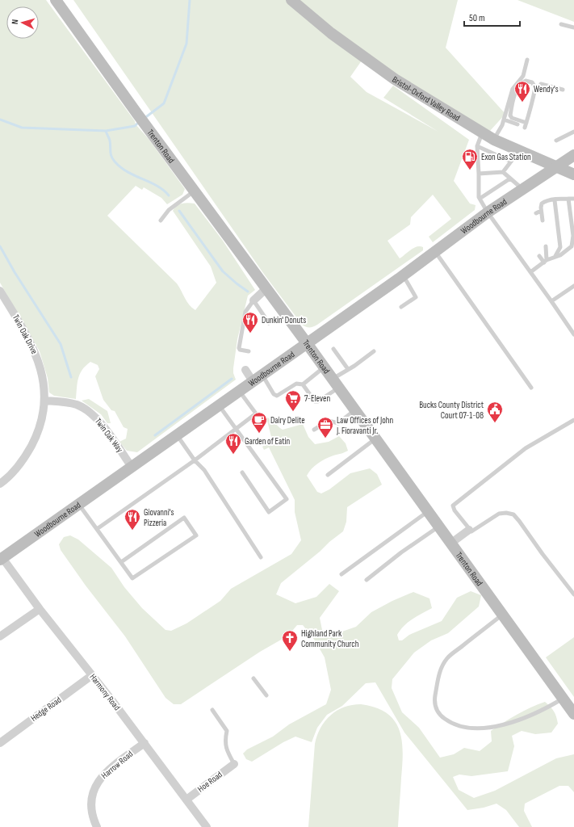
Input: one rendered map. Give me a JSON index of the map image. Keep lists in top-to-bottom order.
{
  "streets": {
    "main road": ["Bristol-Oxford Valley Road", "Trenton Road", "Woodbourne Road"],
    "street": [
      "Twin Oak Drive",
      "Twin Oak Way",
      "Harmony Road",
      "Hedge Road",
      "Harrow Road",
      "Hoe Road"
    ]
  },
  "crossings": [
    ["Bristol-Oxford Valley Road", "Woodbourne Road"],
    ["Trenton Road", "Woodbourne Road"],
    ["Woodbourne Road", "Twin Oak Way"],
    ["Woodbourne Road", "Harmony Road"],
    ["Twin Oak Drive", "Twin Oak Way"],
    ["Harmony Road", "Hedge Road"],
    ["Harmony Road", "Harrow Road"],
    ["Harmony Road", "Hoe Road"]
  ],
  "places": {
    "restaurant": [
      "Wendy's",
      "Dunkin' Donuts",
      "Garden of Eatin",
      "Giovanni's Pizzeria"
    ],
    "fuel station": ["Exon Gas Station"],
    "supermarket": ["7-Eleven"],
    "public building": ["Bucks County District Court 07-1-08"],
    "cafe": ["Dairy Delite"],
    "office": ["Law Offices of John J. Fioravanti Jr."],
    "church": ["Highland Park Community Church"]
  },
  "scale_bar": "50 m",
  "north": "left"
}
